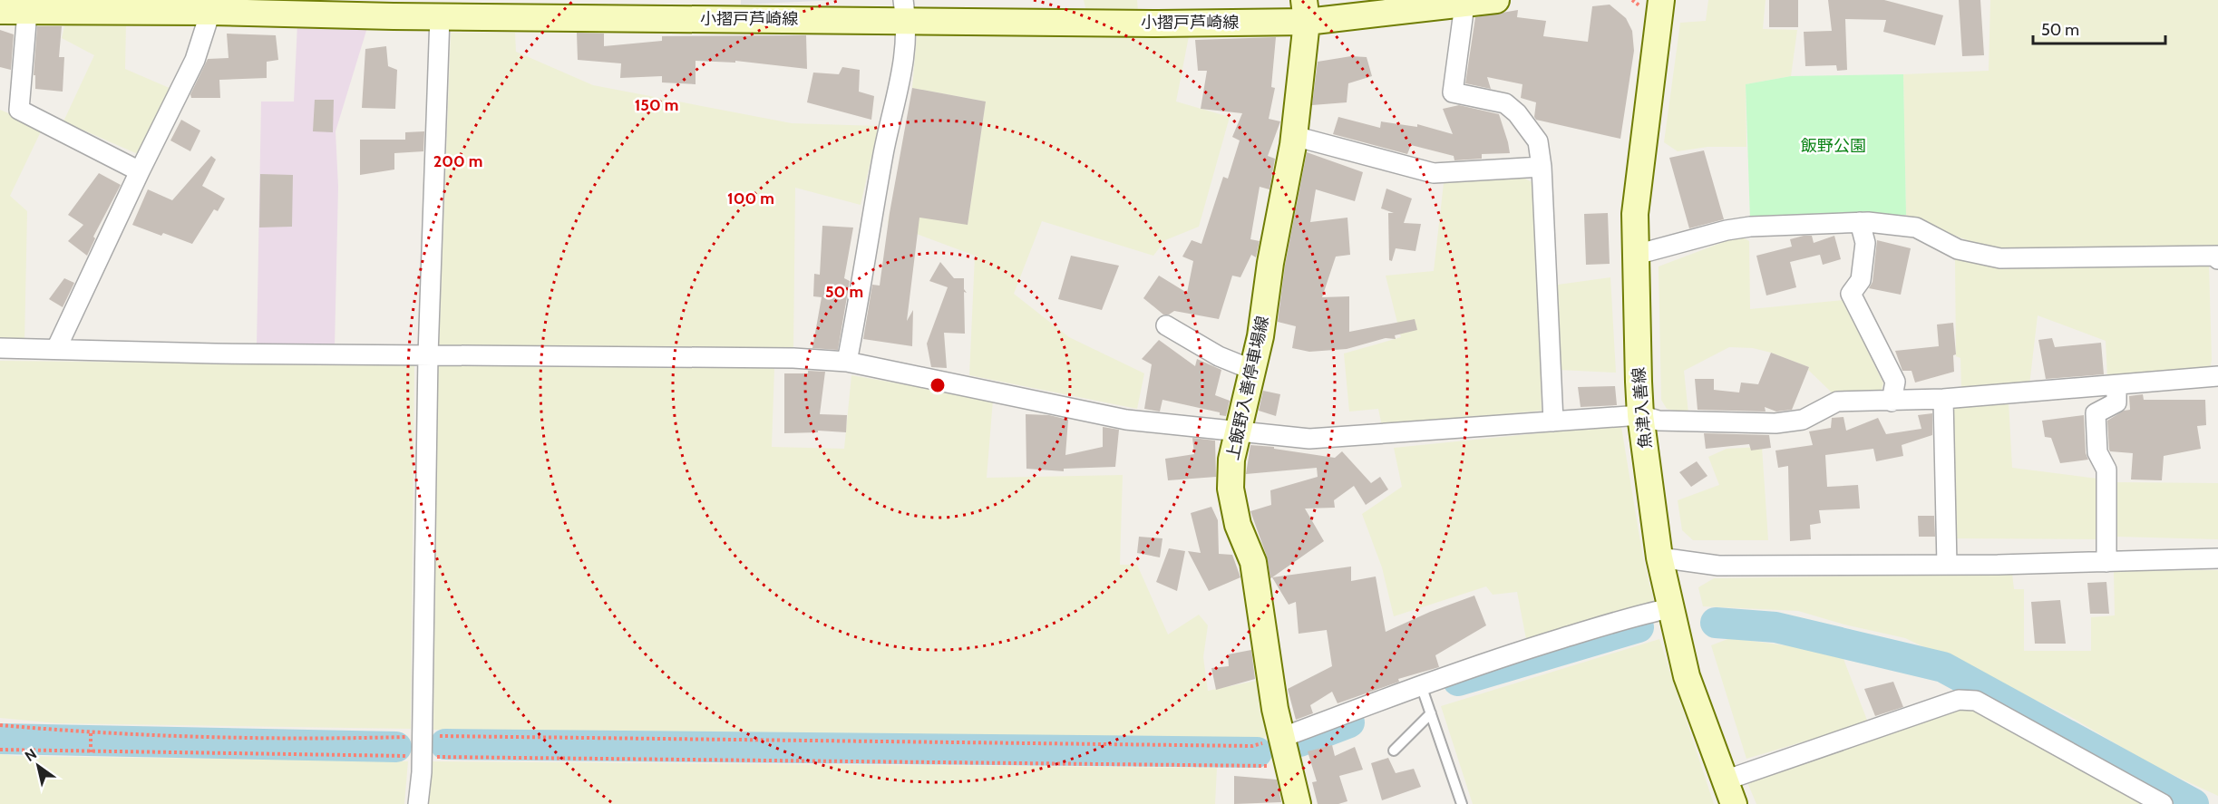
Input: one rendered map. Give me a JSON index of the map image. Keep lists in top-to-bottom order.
{
  "streets": {
    "main road": ["小摺戸芦崎線", "上飯野入善停車場線", "魚津入善線"]
  },
  "crossings": [
    ["小摺戸芦崎線", "上飯野入善停車場線"]
  ],
  "parks": ["飯野公園"],
  "scale_bar": "50 m",
  "north": "top left",
  "rings": [
    "150 m",
    "200 m",
    "100 m",
    "50 m"
  ]
}
